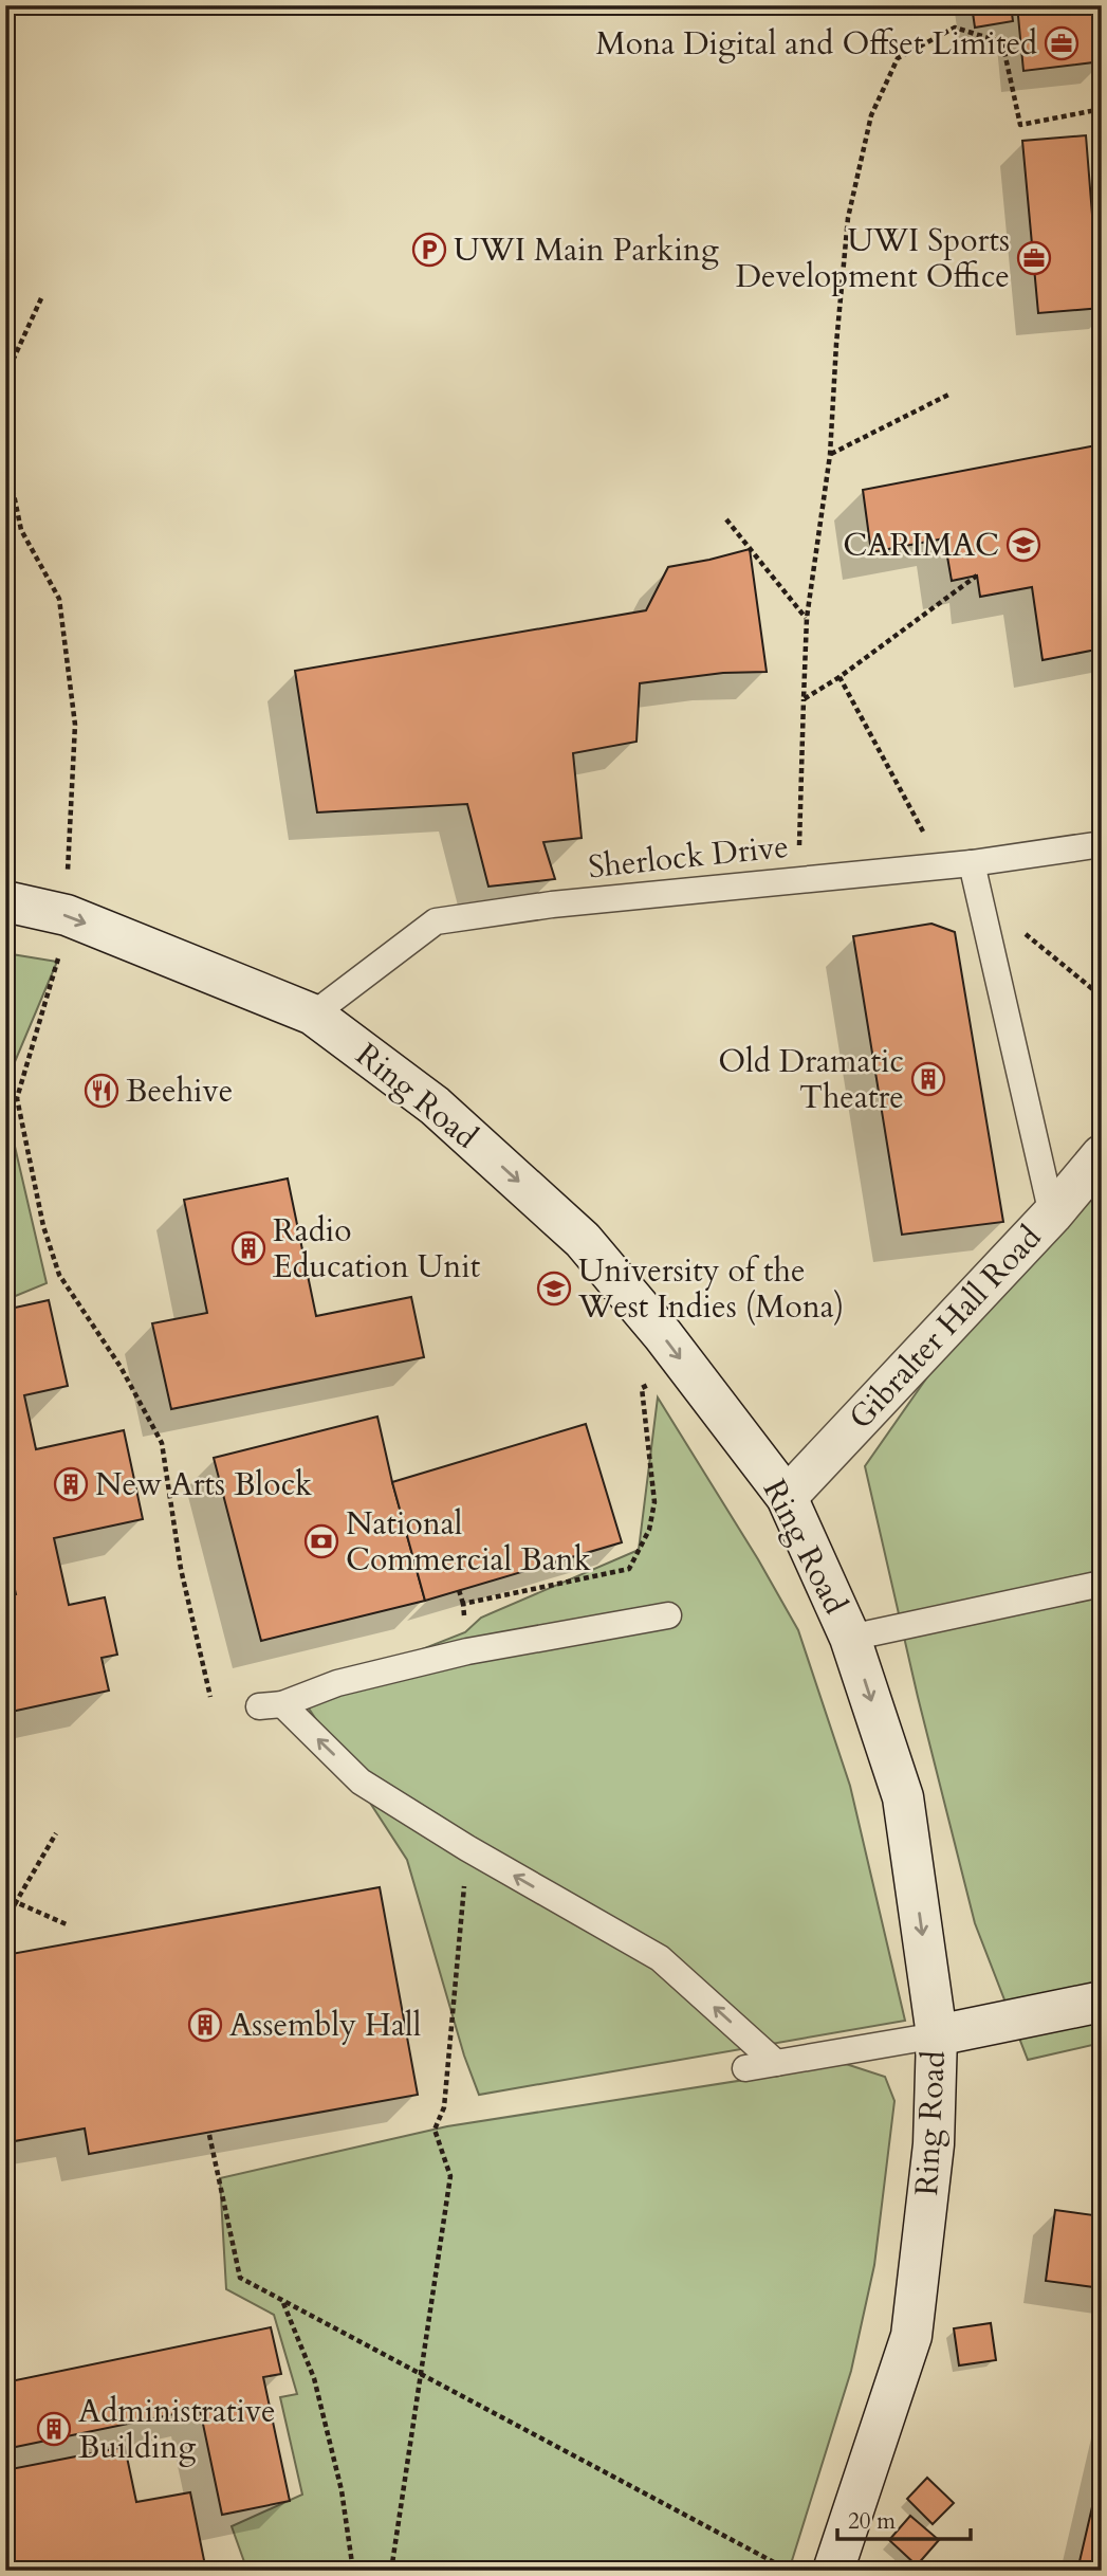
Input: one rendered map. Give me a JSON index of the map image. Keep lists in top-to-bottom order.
{
  "streets": {
    "street": ["Ring Road", "Gibralter Hall Road"],
    "lane": ["Sherlock Drive"]
  },
  "crossings": [
    ["Sherlock Drive", "Ring Road"],
    ["Ring Road", "Gibralter Hall Road"]
  ],
  "one_way": ["Ring Road"],
  "places": {
    "office": ["Mona Digital and Offset Limited", "UWI Sports Development Office"],
    "parking": ["UWI Main Parking"],
    "school or university": ["CARIMAC", "University of the West Indies (Mona)"],
    "building": [
      "Old Dramatic Theatre",
      "Radio Education Unit",
      "New Arts Block",
      "Assembly Hall",
      "Administrative Building"
    ],
    "restaurant": ["Beehive"],
    "bank": ["National Commercial Bank"]
  },
  "scale_bar": "20 m"
}
